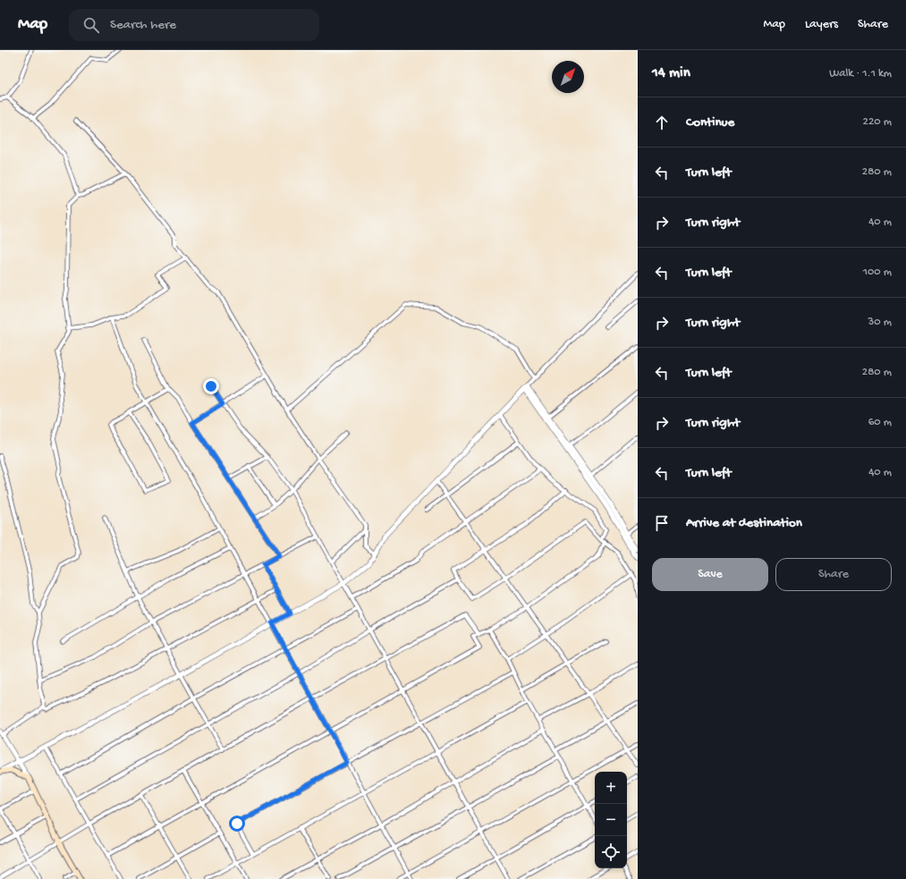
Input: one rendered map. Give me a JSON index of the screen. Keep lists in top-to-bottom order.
{
  "north": "top right",
  "page": {
    "header": "Map",
    "search": "Search here",
    "nav": ["Map", "Layers", "Share"],
    "heading": ["14 min", "Walk · 1.1 km"],
    "list": [
      ["Continue", "220 m"],
      ["Turn left", "280 m"],
      ["Turn right", "40 m"],
      ["Turn left", "100 m"],
      ["Turn right", "30 m"],
      ["Turn left", "280 m"],
      ["Turn right", "60 m"],
      ["Turn left", "40 m"],
      "Arrive at destination"
    ],
    "buttons": ["Save", "Share"],
    "map_buttons": ["+", "−"]
  }
}
